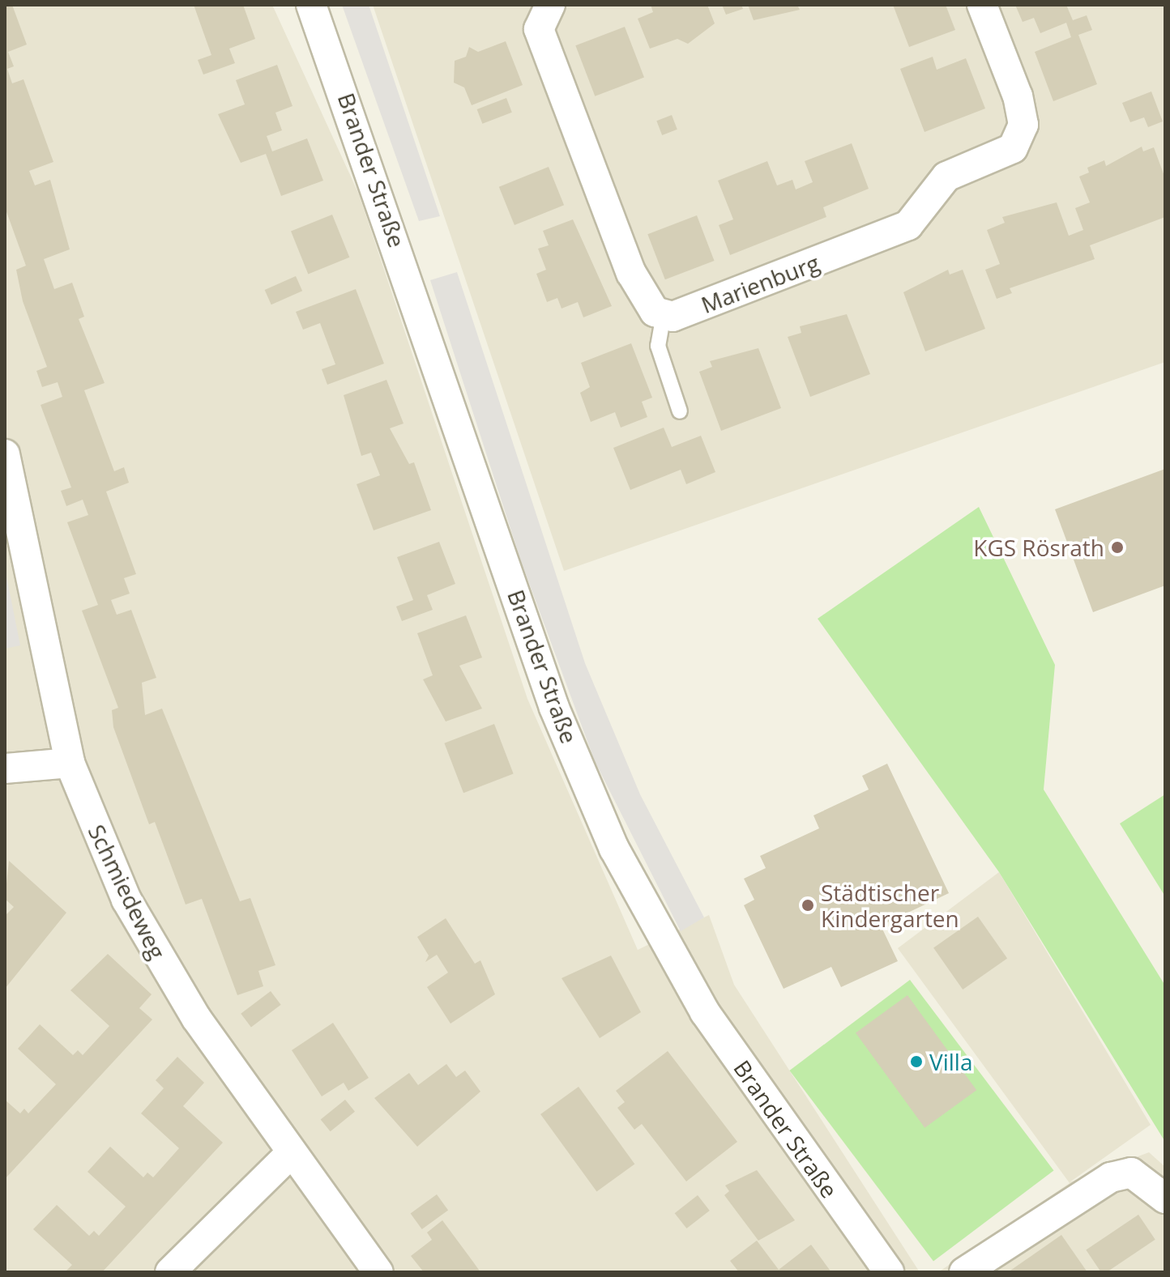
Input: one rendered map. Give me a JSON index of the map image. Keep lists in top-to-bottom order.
{
  "streets": {
    "street": ["Brander Straße", "Marienburg", "Schmiedeweg"]
  },
  "places": ["KGS Rösrath", "Städtischer Kindergarten", "Villa"]
}
